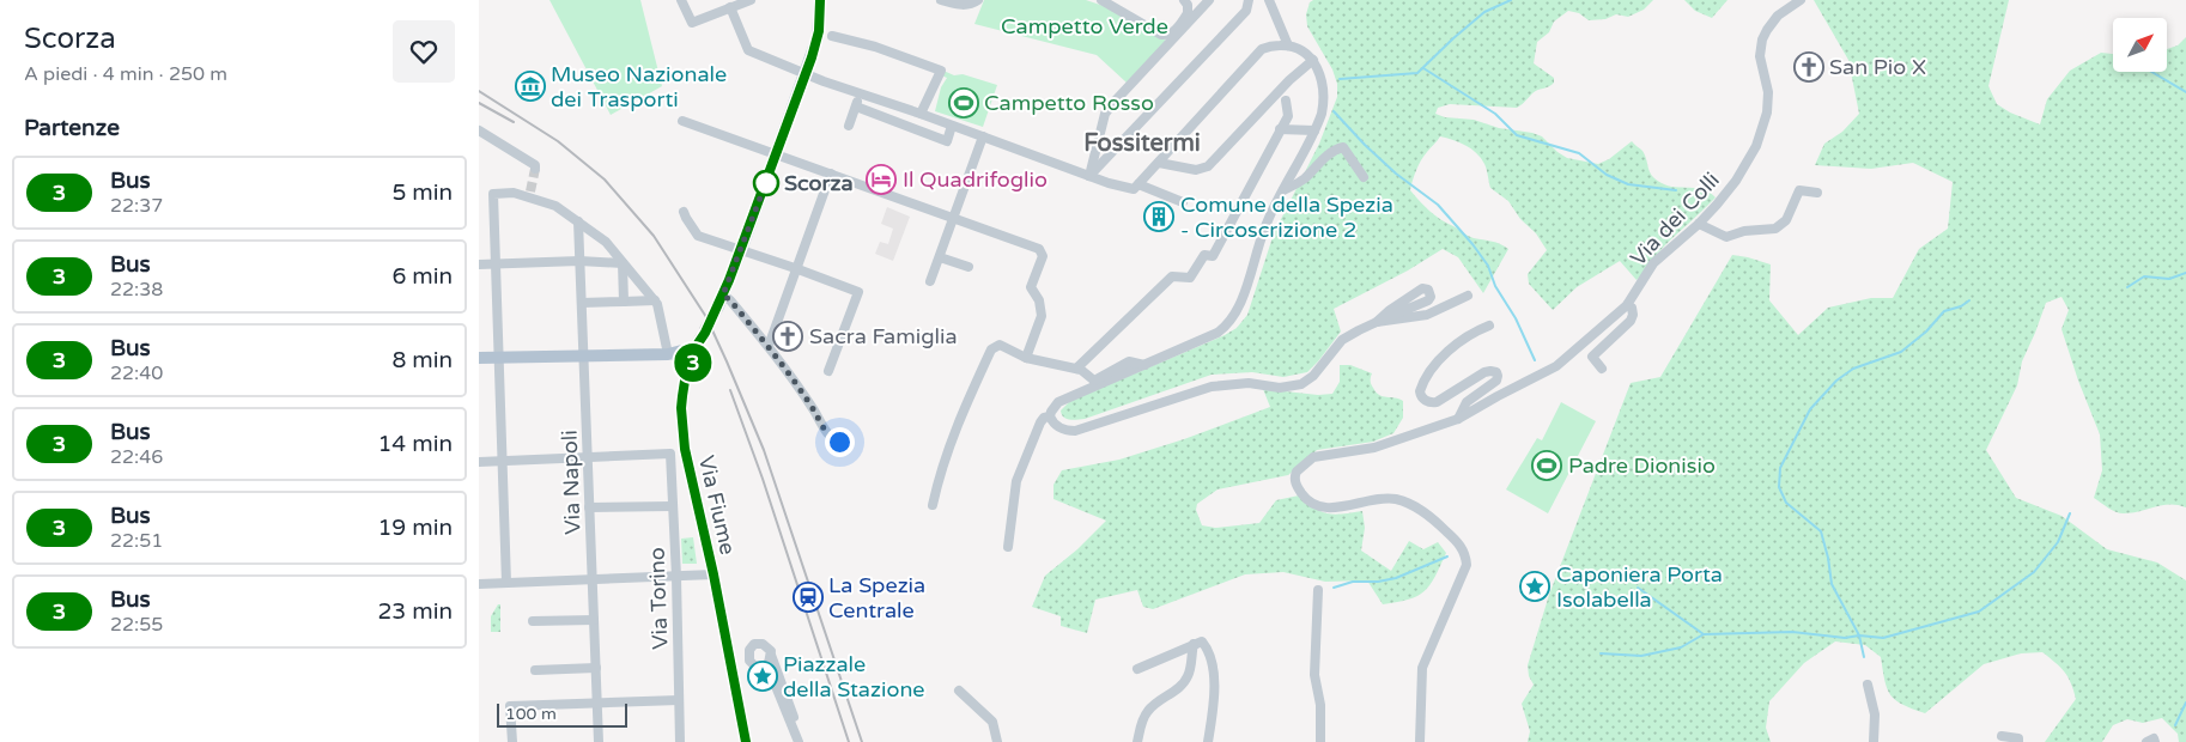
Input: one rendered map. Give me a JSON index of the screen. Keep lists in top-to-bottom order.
{
  "streets": {
    "street": [
      "Via dei Colli",
      "Via Napoli",
      "Via Fiume",
      "Via Torino"
    ]
  },
  "crossings": [
    ["Via Napoli", "Via Torino"]
  ],
  "districts": ["Fossitermi"],
  "parks": ["Campetto Verde"],
  "places": {
    "church": ["San Pio X", "Sacra Famiglia"],
    "museum": ["Museo Nazionale dei Trasporti"],
    "sports": ["Campetto Rosso", "Padre Dionisio"],
    "hotel": ["Il Quadrifoglio"],
    "other": ["Scorza"],
    "building": ["Comune della Spezia - Circoscrizione 2"],
    "place": ["Caponiera Porta Isolabella", "Piazzale della Stazione"],
    "station": ["La Spezia Centrale"]
  },
  "lines": ["bus line 3"],
  "scale_bar": "100 m",
  "north": "top right",
  "page": {
    "heading": [
      ["Scorza", "A piedi · 4 min · 250 m"],
      "Partenze"
    ],
    "on_map": "3",
    "list": [
      {
        "mark": "3",
        "name": "Bus",
        "note": "22:37",
        "value": "5 min"
      },
      {
        "mark": "3",
        "name": "Bus",
        "note": "22:38",
        "value": "6 min"
      },
      {
        "mark": "3",
        "name": "Bus",
        "note": "22:40",
        "value": "8 min"
      },
      {
        "mark": "3",
        "name": "Bus",
        "note": "22:46",
        "value": "14 min"
      },
      {
        "mark": "3",
        "name": "Bus",
        "note": "22:51",
        "value": "19 min"
      },
      {
        "mark": "3",
        "name": "Bus",
        "note": "22:55",
        "value": "23 min"
      }
    ],
    "scale": "100 m"
  }
}
